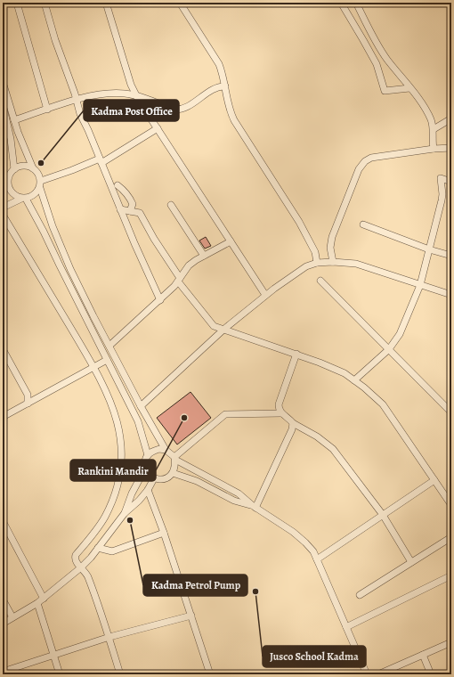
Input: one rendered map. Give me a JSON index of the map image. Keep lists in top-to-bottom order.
{
  "places": [
    "Kadma Post Office",
    "Rankini Mandir",
    "Kadma Petrol Pump",
    "Jusco School Kadma"
  ]
}
